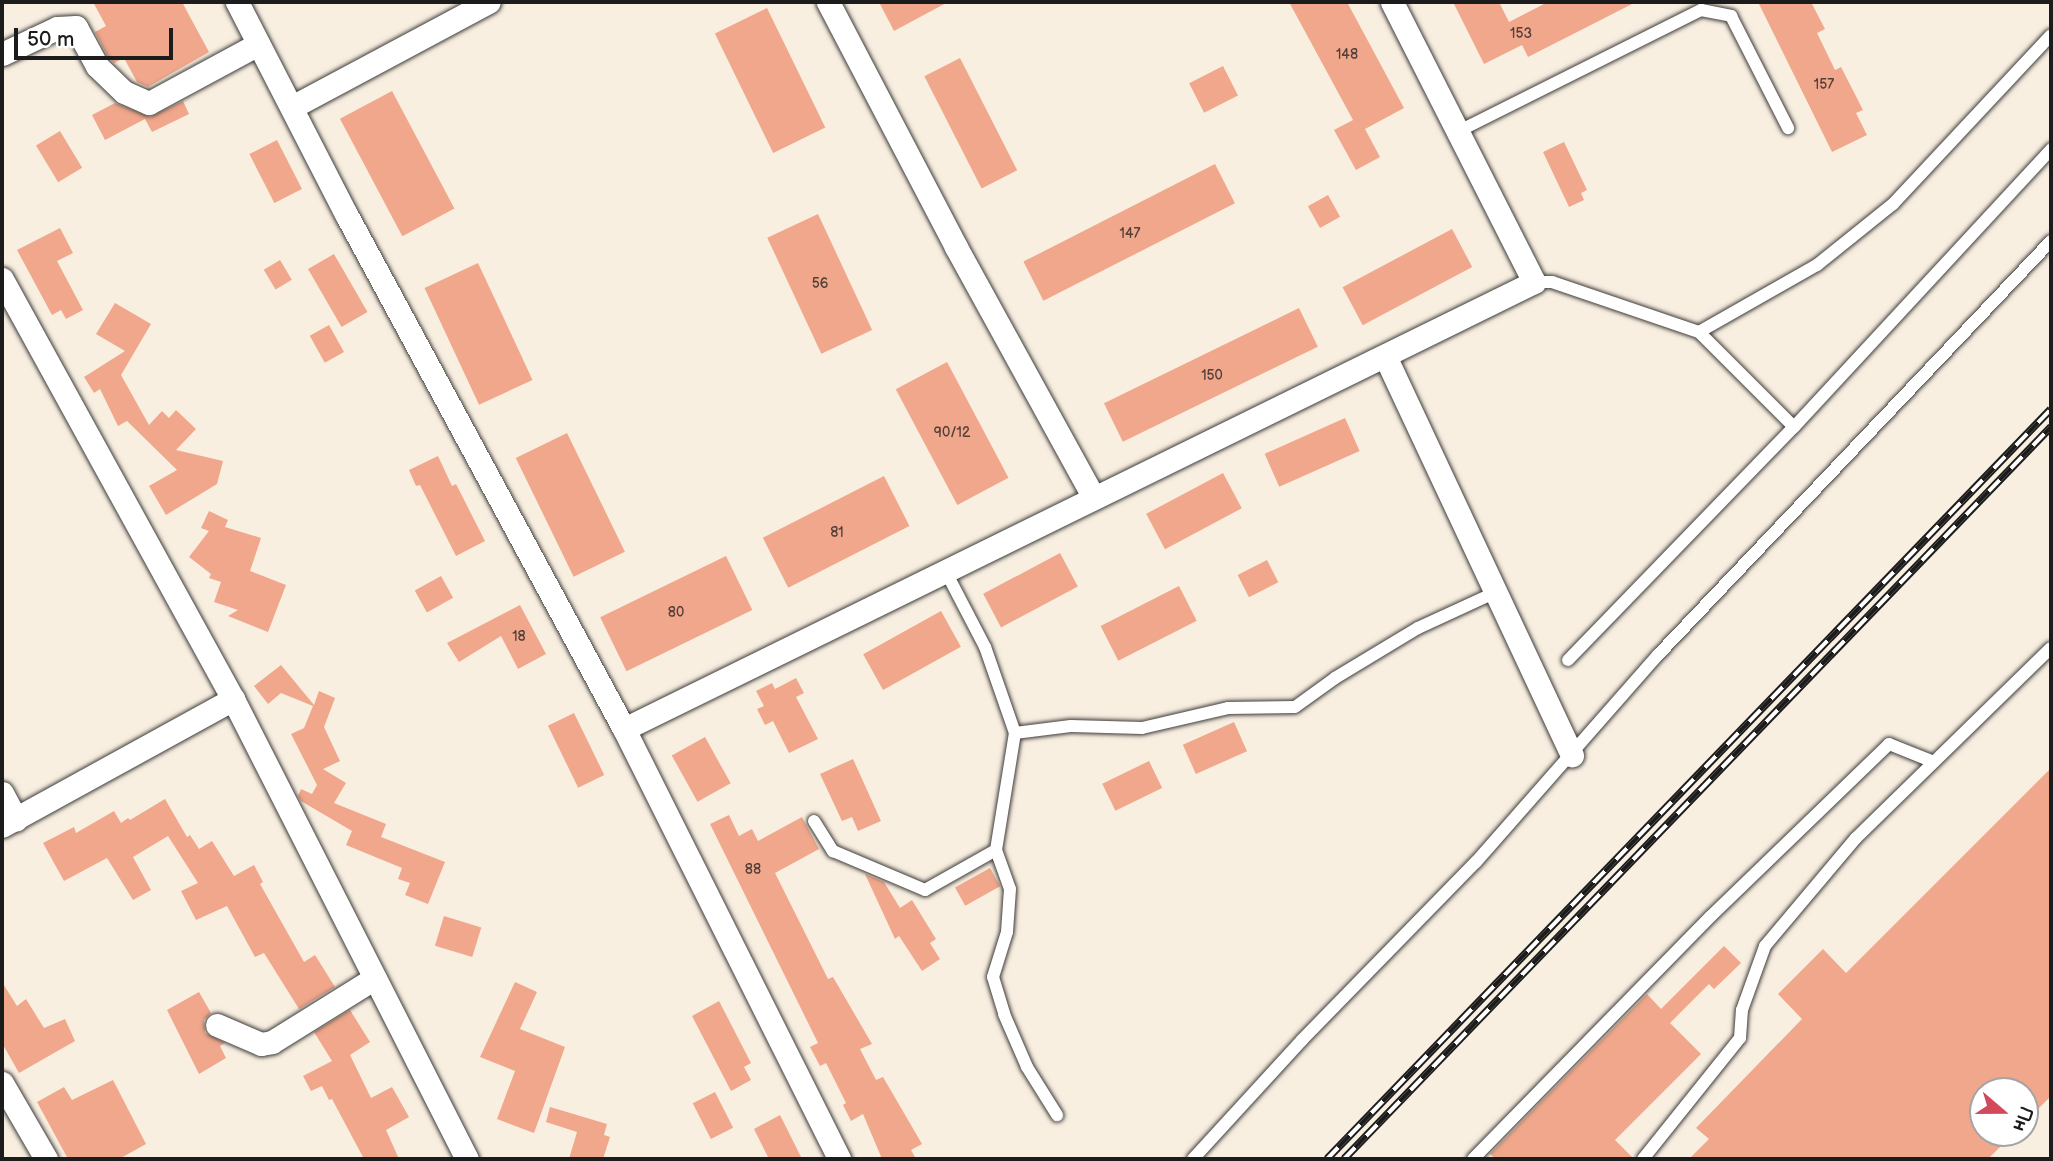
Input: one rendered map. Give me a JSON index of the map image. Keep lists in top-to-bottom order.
{
  "house_numbers": [
    "153",
    "148",
    "157",
    "147",
    "56",
    "150",
    "90/12",
    "81",
    "80",
    "18",
    "88"
  ],
  "scale_bar": "50 m",
  "north": "right"
}
